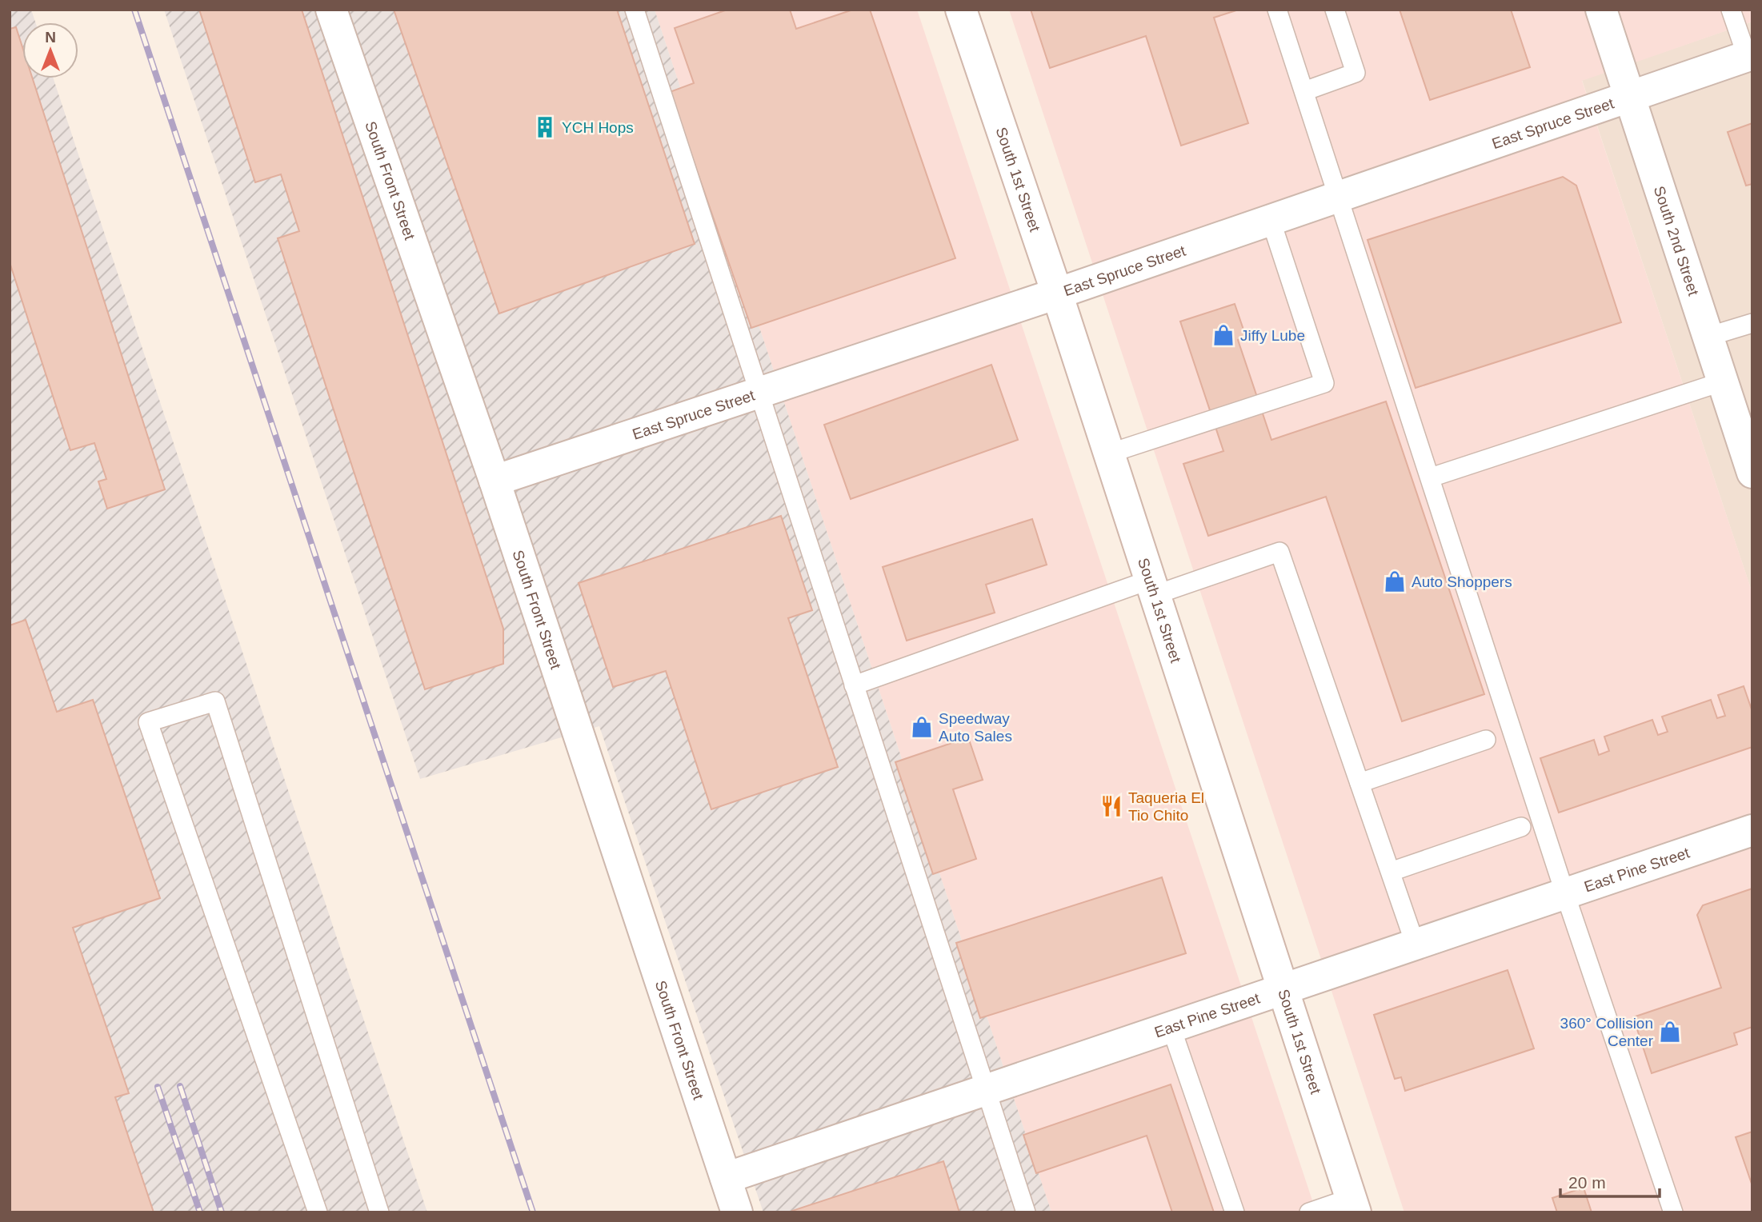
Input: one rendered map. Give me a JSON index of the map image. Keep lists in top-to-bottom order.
{
  "streets": {
    "street": [
      "East Spruce Street",
      "South 1st Street",
      "South Front Street",
      "South 2nd Street",
      "East Pine Street"
    ]
  },
  "crossings": [
    ["East Spruce Street", "South 1st Street"],
    ["East Spruce Street", "South Front Street"],
    ["East Spruce Street", "South 2nd Street"],
    ["South 1st Street", "East Pine Street"],
    ["South Front Street", "East Pine Street"]
  ],
  "places": {
    "building": ["YCH Hops"],
    "shop": [
      "Jiffy Lube",
      "Auto Shoppers",
      "Speedway Auto Sales",
      "360° Collision Center"
    ],
    "restaurant": ["Taqueria El Tio Chito"]
  },
  "scale_bar": "20 m",
  "north": "top"
}
